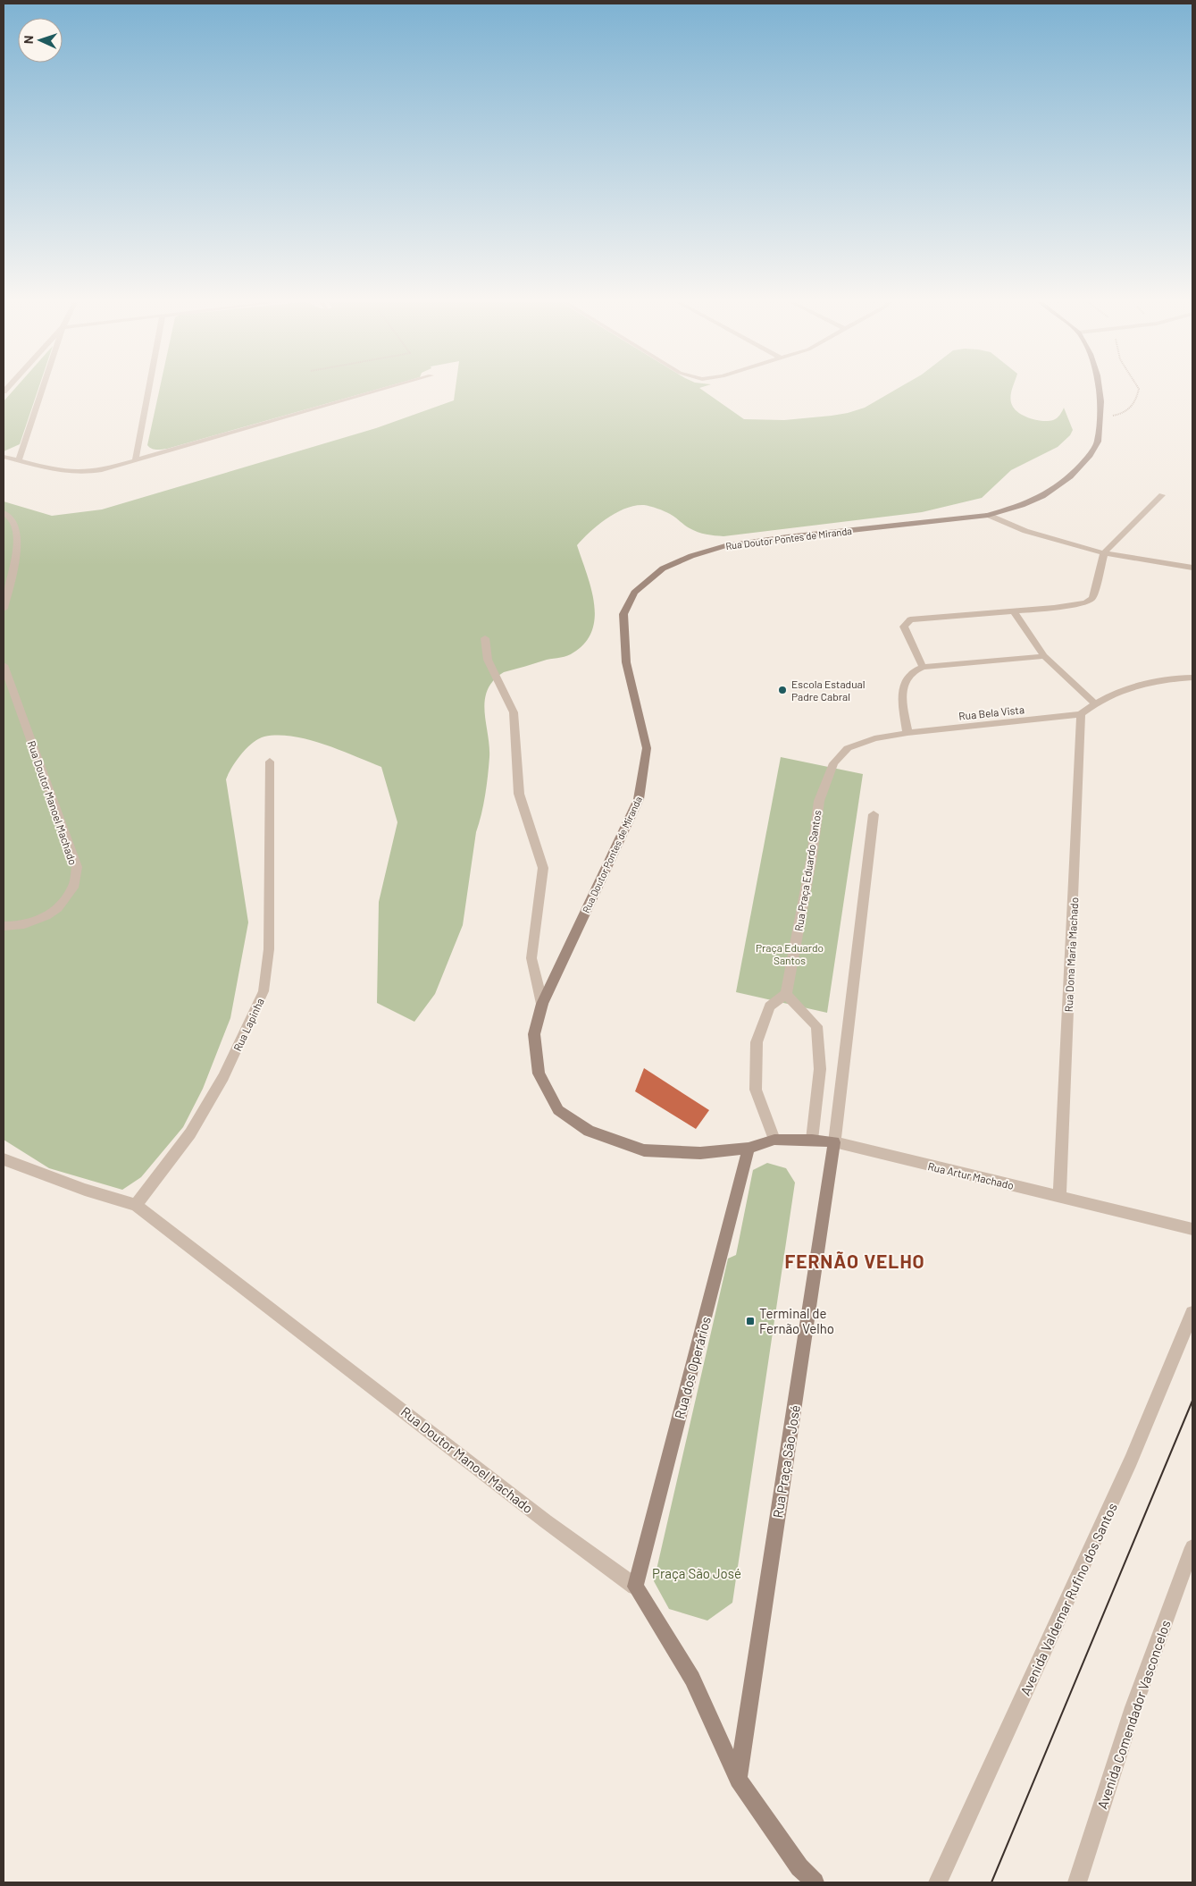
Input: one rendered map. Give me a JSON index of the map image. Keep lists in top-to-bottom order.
{
  "streets": {
    "street": [
      "Rua Doutor Pontes de Miranda",
      "Rua Bela Vista",
      "Rua Doutor Manoel Machado",
      "Rua Praça Eduardo Santos",
      "Rua Dona Maria Machado",
      "Rua Lapinha",
      "Rua Artur Machado",
      "Rua dos Operários",
      "Rua Praça São José",
      "Avenida Valdemar Rufino dos Santos",
      "Avenida Comendador Vasconcelos"
    ]
  },
  "crossings": [
    ["Rua Doutor Pontes de Miranda", "Rua Artur Machado"],
    ["Rua Doutor Pontes de Miranda", "Rua dos Operários"],
    ["Rua Bela Vista", "Rua Praça Eduardo Santos"],
    ["Rua Bela Vista", "Rua Dona Maria Machado"],
    ["Rua Doutor Manoel Machado", "Rua Lapinha"],
    ["Rua Doutor Manoel Machado", "Rua dos Operários"],
    ["Rua Doutor Manoel Machado", "Rua Praça São José"],
    ["Rua Dona Maria Machado", "Rua Artur Machado"],
    ["Rua Artur Machado", "Rua dos Operários"],
    ["Rua Artur Machado", "Rua Praça São José"]
  ],
  "districts": ["FERNÃO VELHO"],
  "parks": ["Praça Eduardo Santos", "Praça São José"],
  "places": {
    "other": ["Escola Estadual Padre Cabral"],
    "transit": ["Terminal de Fernão Velho"]
  },
  "north": "left"
}
